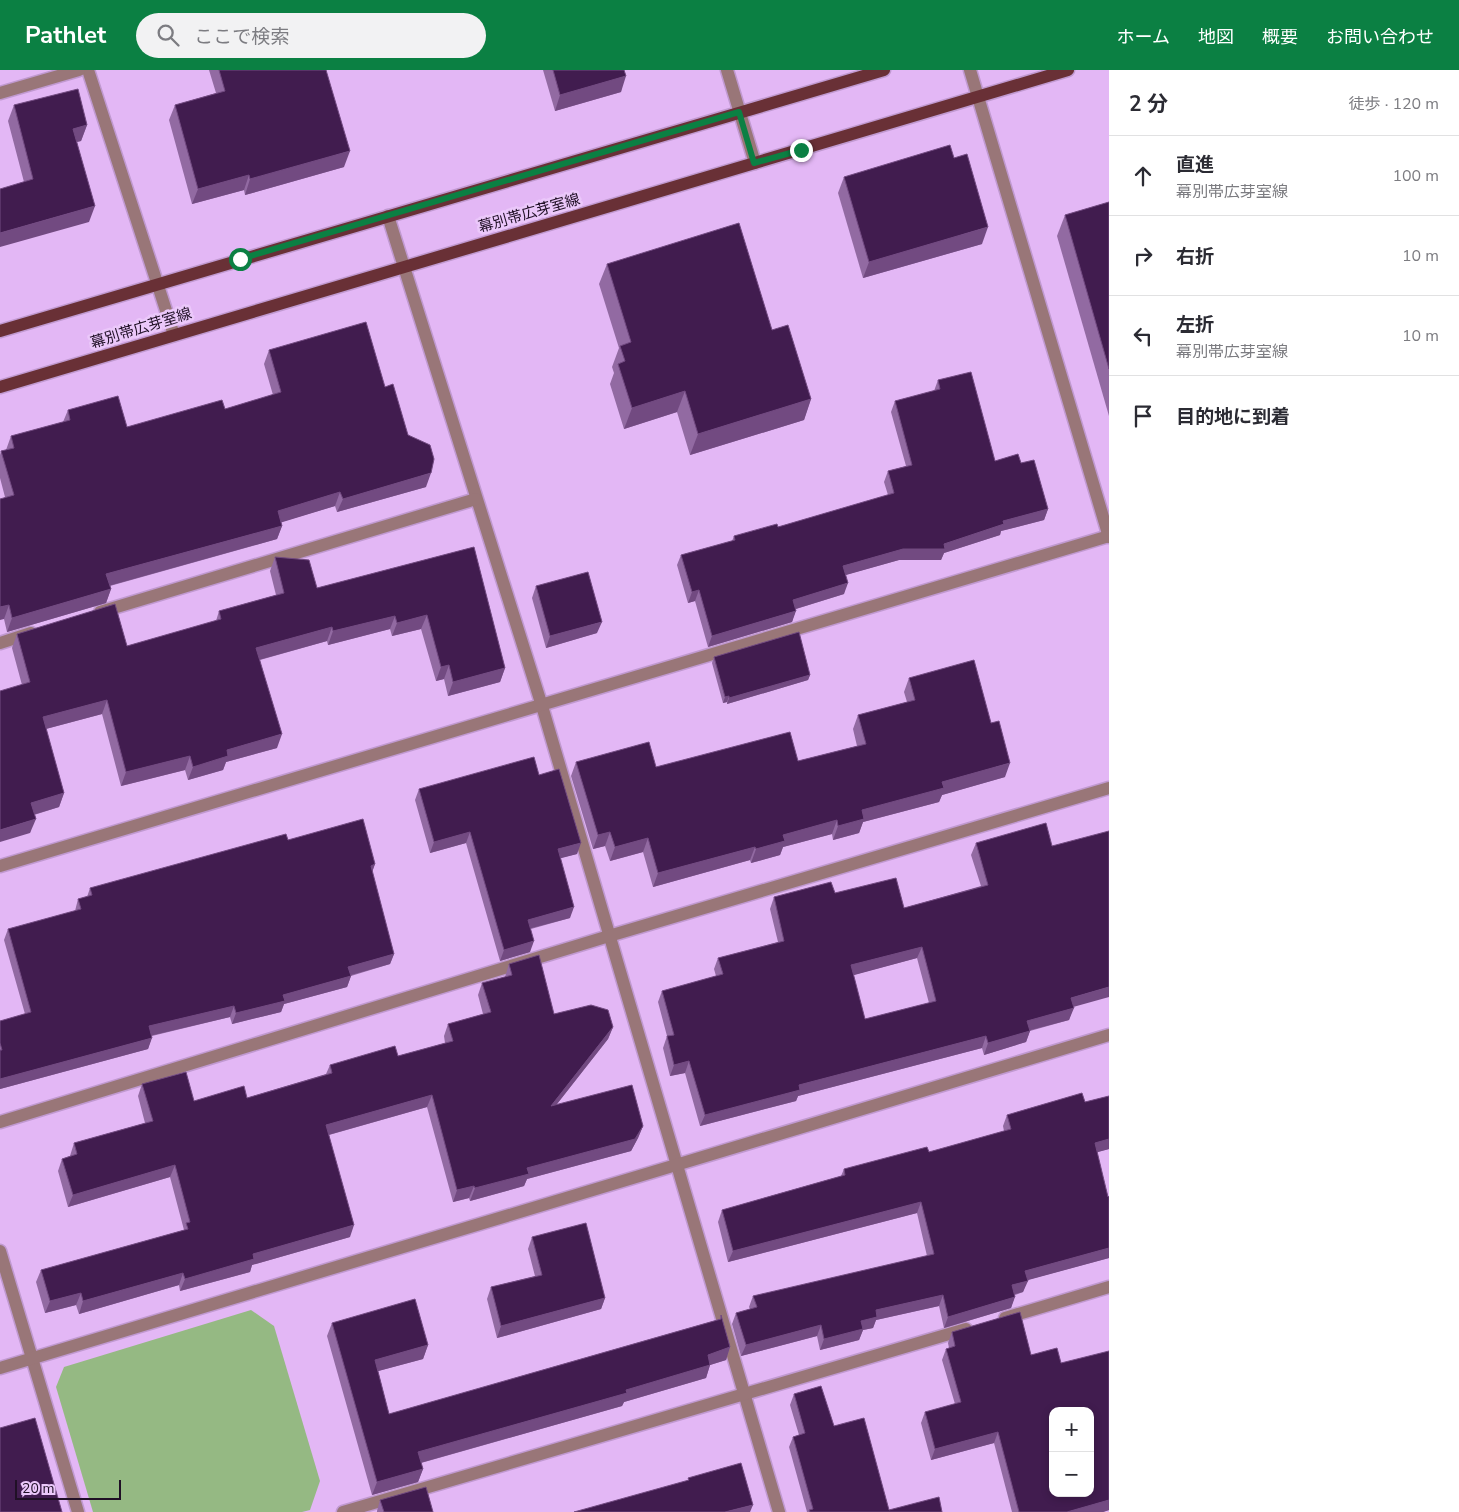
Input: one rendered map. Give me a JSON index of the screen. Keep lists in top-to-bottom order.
{
  "streets": {
    "main road": ["幕別帯広芽室線"]
  },
  "scale_bar": "20 m",
  "page": {
    "header": "Pathlet",
    "search": "ここで検索",
    "nav": [
      "ホーム",
      "地図",
      "概要",
      "お問い合わせ"
    ],
    "heading": ["2 分", "徒歩 · 120 m"],
    "list": [
      ["直進", "幕別帯広芽室線", "100 m"],
      ["右折", "10 m"],
      ["左折", "幕別帯広芽室線", "10 m"],
      "目的地に到着"
    ],
    "map_buttons": ["+", "−"],
    "scale": "20 m"
  }
}
